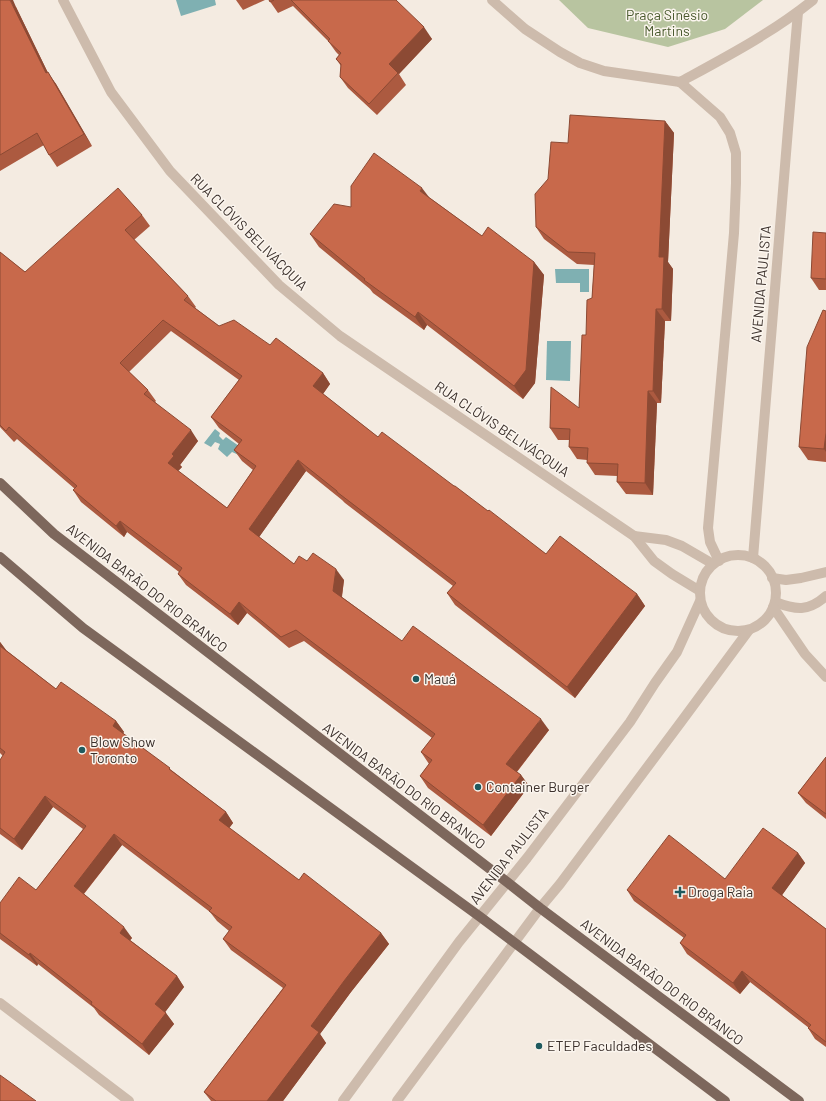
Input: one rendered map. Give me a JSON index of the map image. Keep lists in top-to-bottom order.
{
  "streets": {
    "main road": ["AVENIDA BARÃO DO RIO BRANCO"],
    "street": ["RUA CLÓVIS BELIVÁCQUIA", "AVENIDA PAULISTA"]
  },
  "crossings": [
    ["RUA CLÓVIS BELIVÁCQUIA", "AVENIDA PAULISTA"],
    ["AVENIDA PAULISTA", "AVENIDA BARÃO DO RIO BRANCO"]
  ],
  "parks": ["Praça Sinésio Martins"],
  "places": {
    "other": [
      "Mauá",
      "Blow Show Toronto",
      "Container Burger",
      "ETEP Faculdades"
    ],
    "health": ["Droga Raia"]
  }
}
